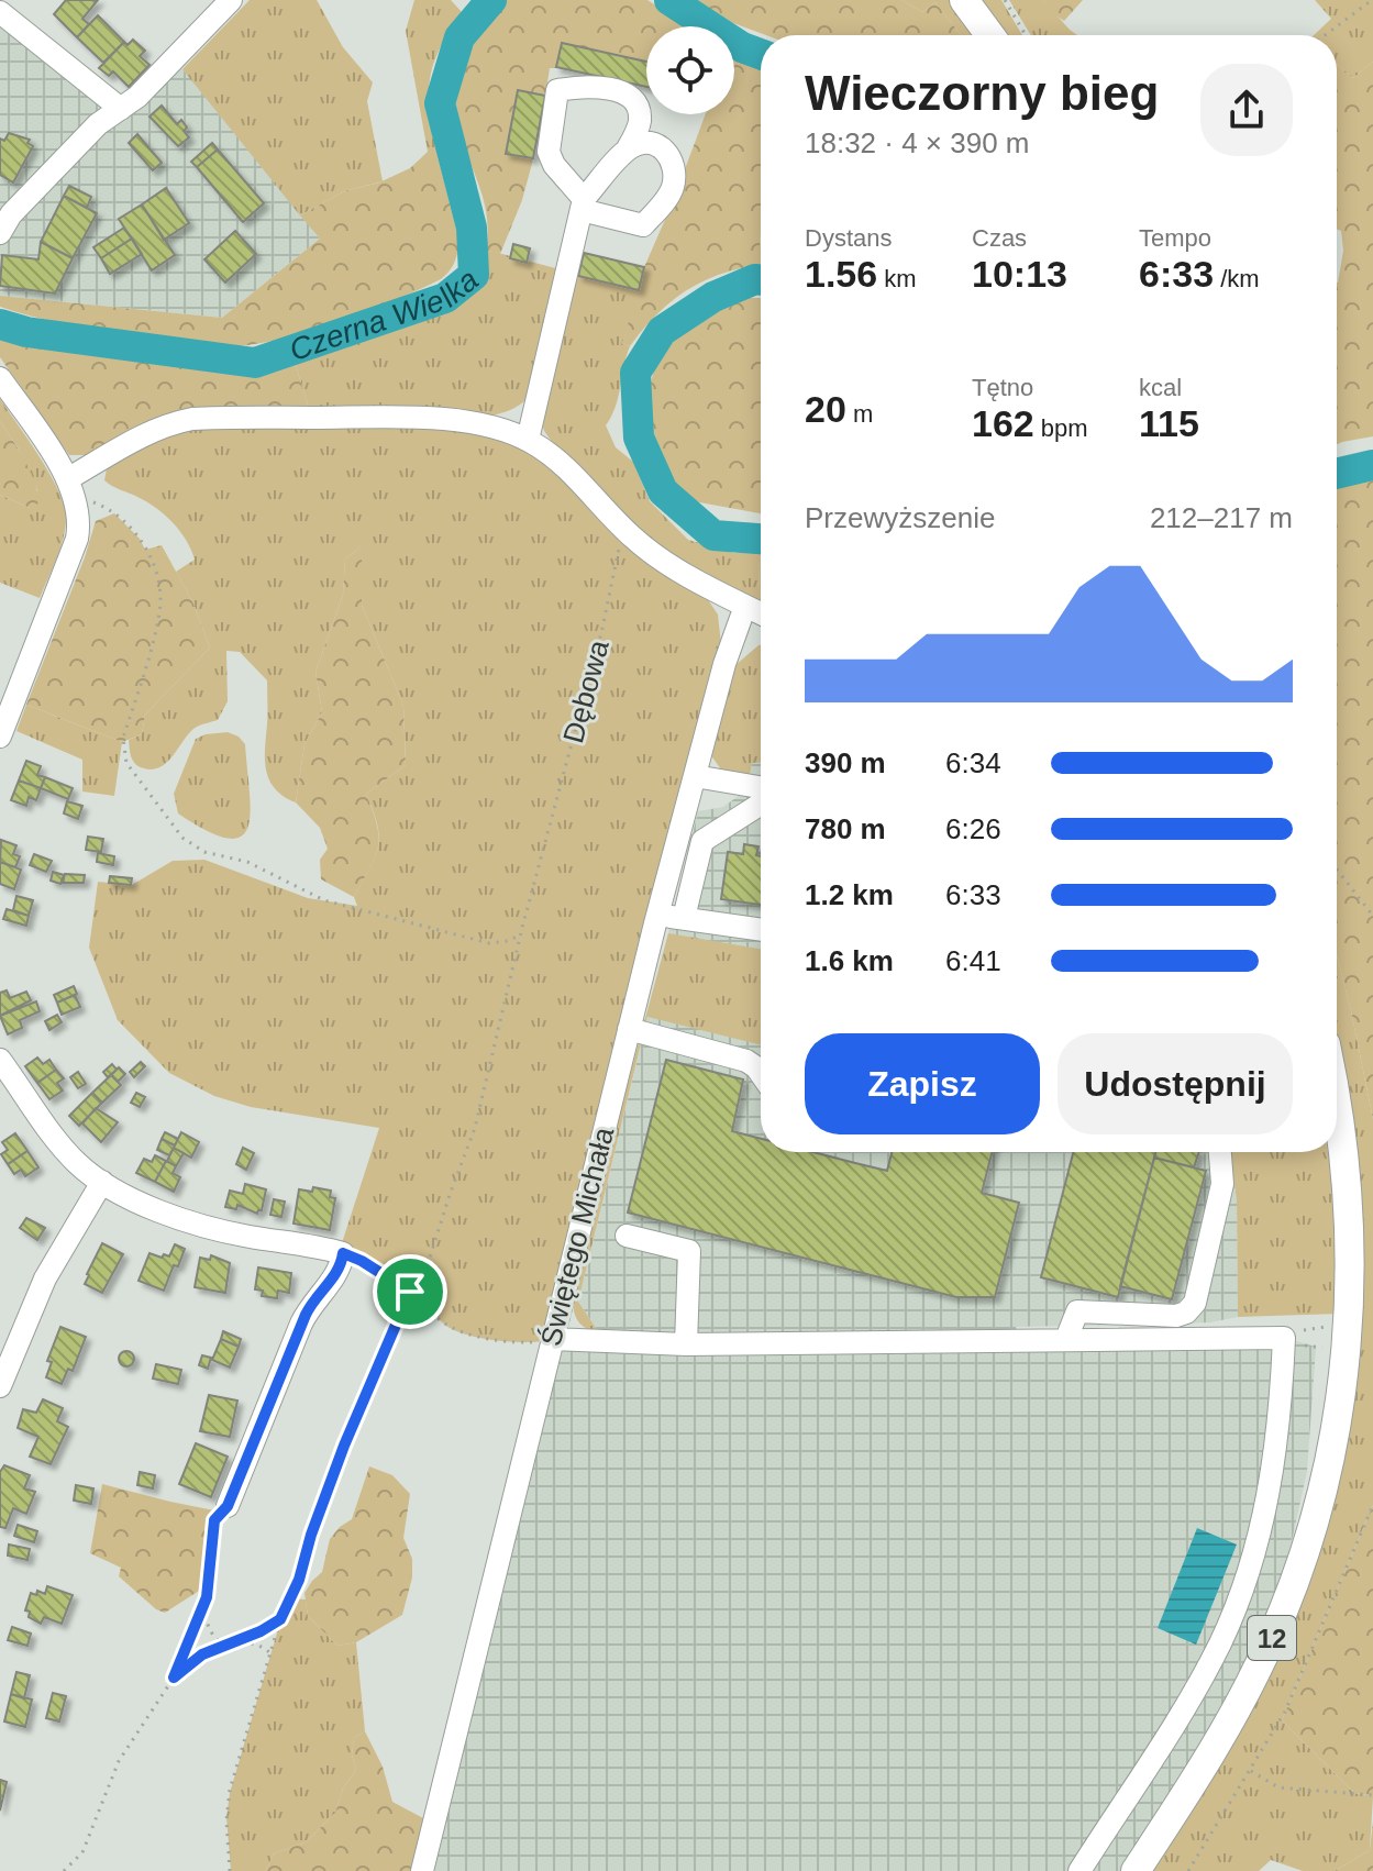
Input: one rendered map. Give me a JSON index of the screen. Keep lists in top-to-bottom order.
{
  "streets": {
    "main road": ["12"],
    "street": ["Świętego Michała"],
    "path": ["Dębowa"]
  },
  "water": ["Czerna Wielka"],
  "page": {
    "heading": ["Wieczorny bieg", "18:32 · 4 × 390 m"],
    "stats": [
      ["Dystans", "1.56 km"],
      ["Czas", "10:13"],
      ["Tempo", "6:33 /km"],
      ["20 m"],
      ["Tętno", "162 bpm"],
      ["kcal", "115"]
    ],
    "chart": ["Przewyższenie", "212–217 m"],
    "list": [
      {
        "name": "390 m",
        "note": "6:34"
      },
      {
        "name": "780 m",
        "note": "6:26"
      },
      {
        "name": "1.2 km",
        "note": "6:33"
      },
      {
        "name": "1.6 km",
        "note": "6:41"
      }
    ],
    "buttons": ["Zapisz", "Udostępnij"]
  }
}
